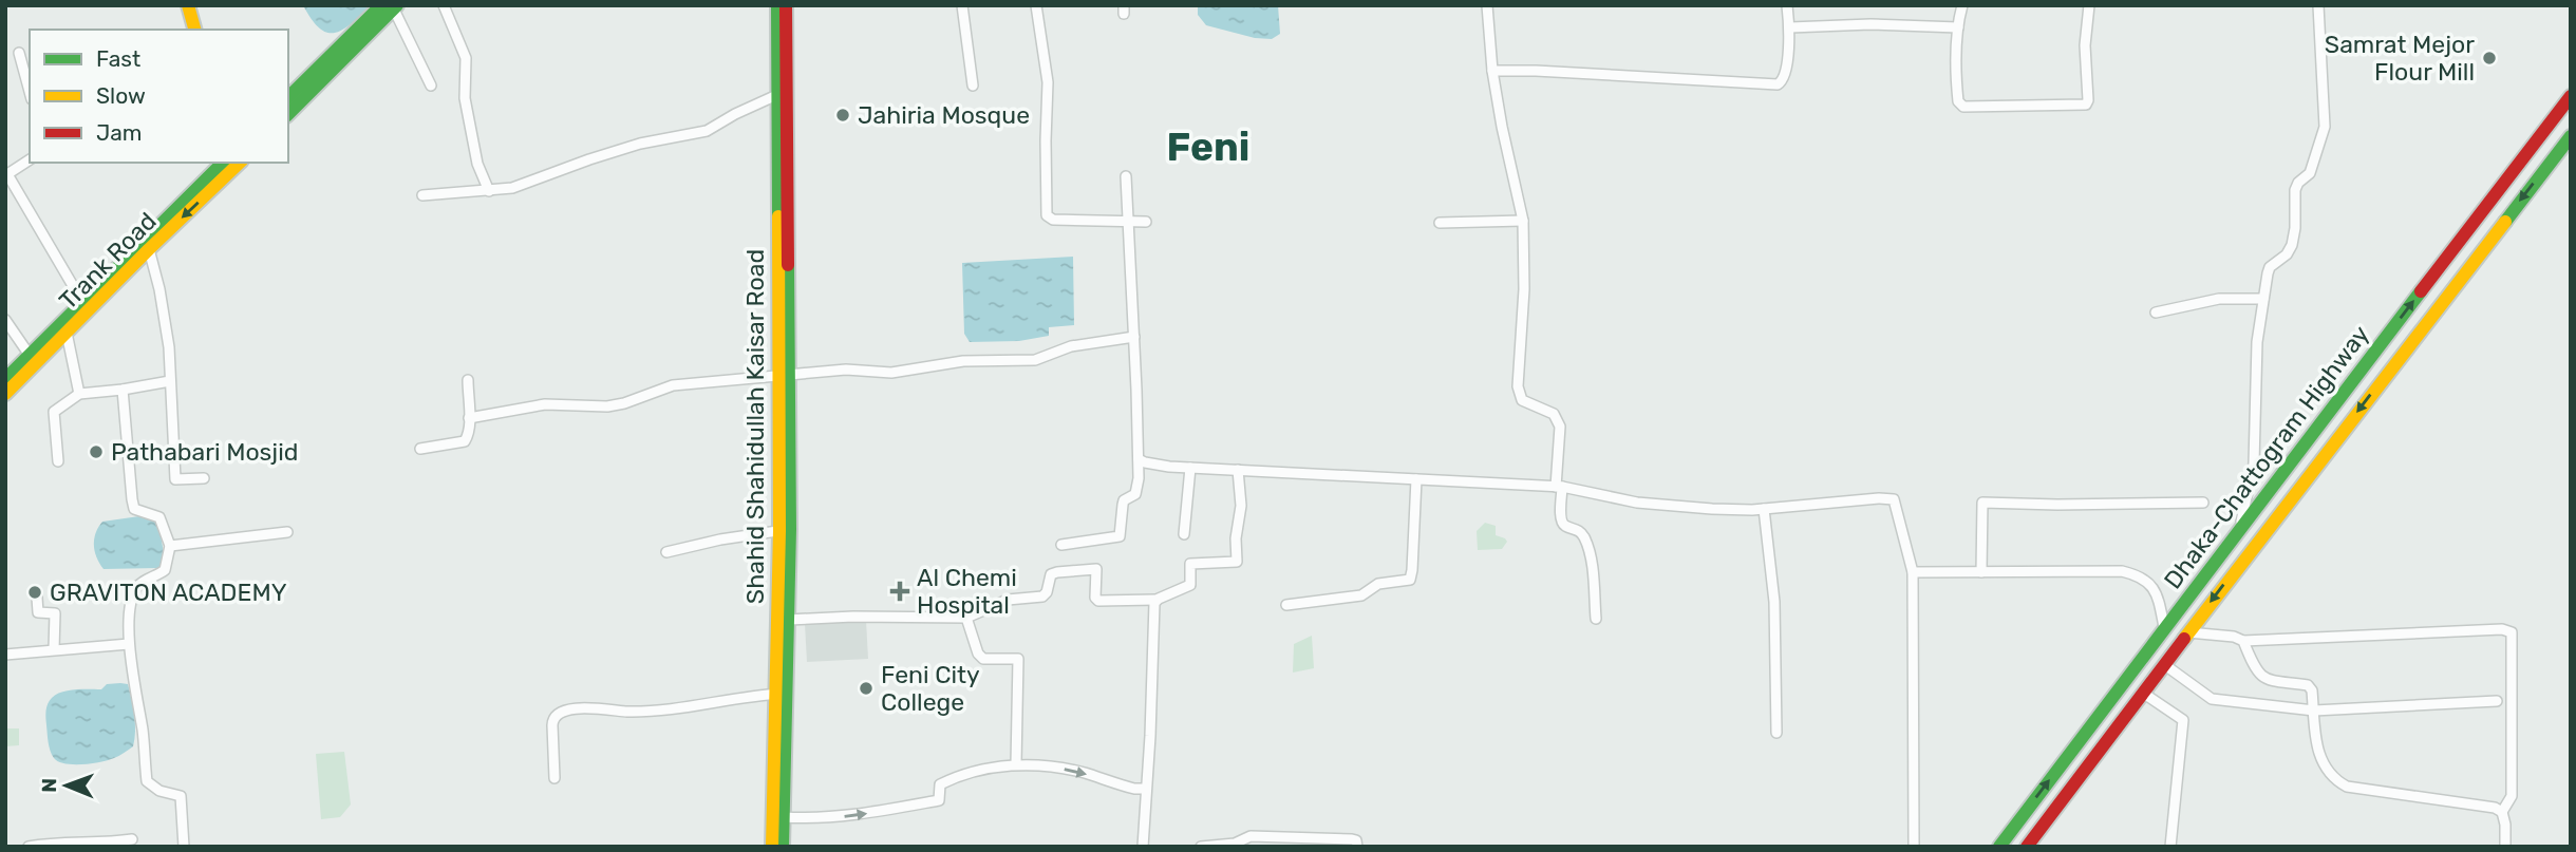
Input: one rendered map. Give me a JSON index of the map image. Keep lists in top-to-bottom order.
{
  "streets": {
    "main road": ["Trank Road", "Shahid Shahidullah Kaisar Road", "Dhaka-Chattogram Highway"]
  },
  "districts": ["Feni"],
  "places": {
    "other": [
      "Samrat Mejor Flour Mill",
      "Jahiria Mosque",
      "Pathabari Mosjid",
      "GRAVITON ACADEMY",
      "Feni City College"
    ],
    "health": ["Al Chemi Hospital"]
  },
  "legend": ["Fast", "Slow", "Jam"],
  "north": "left"
}
